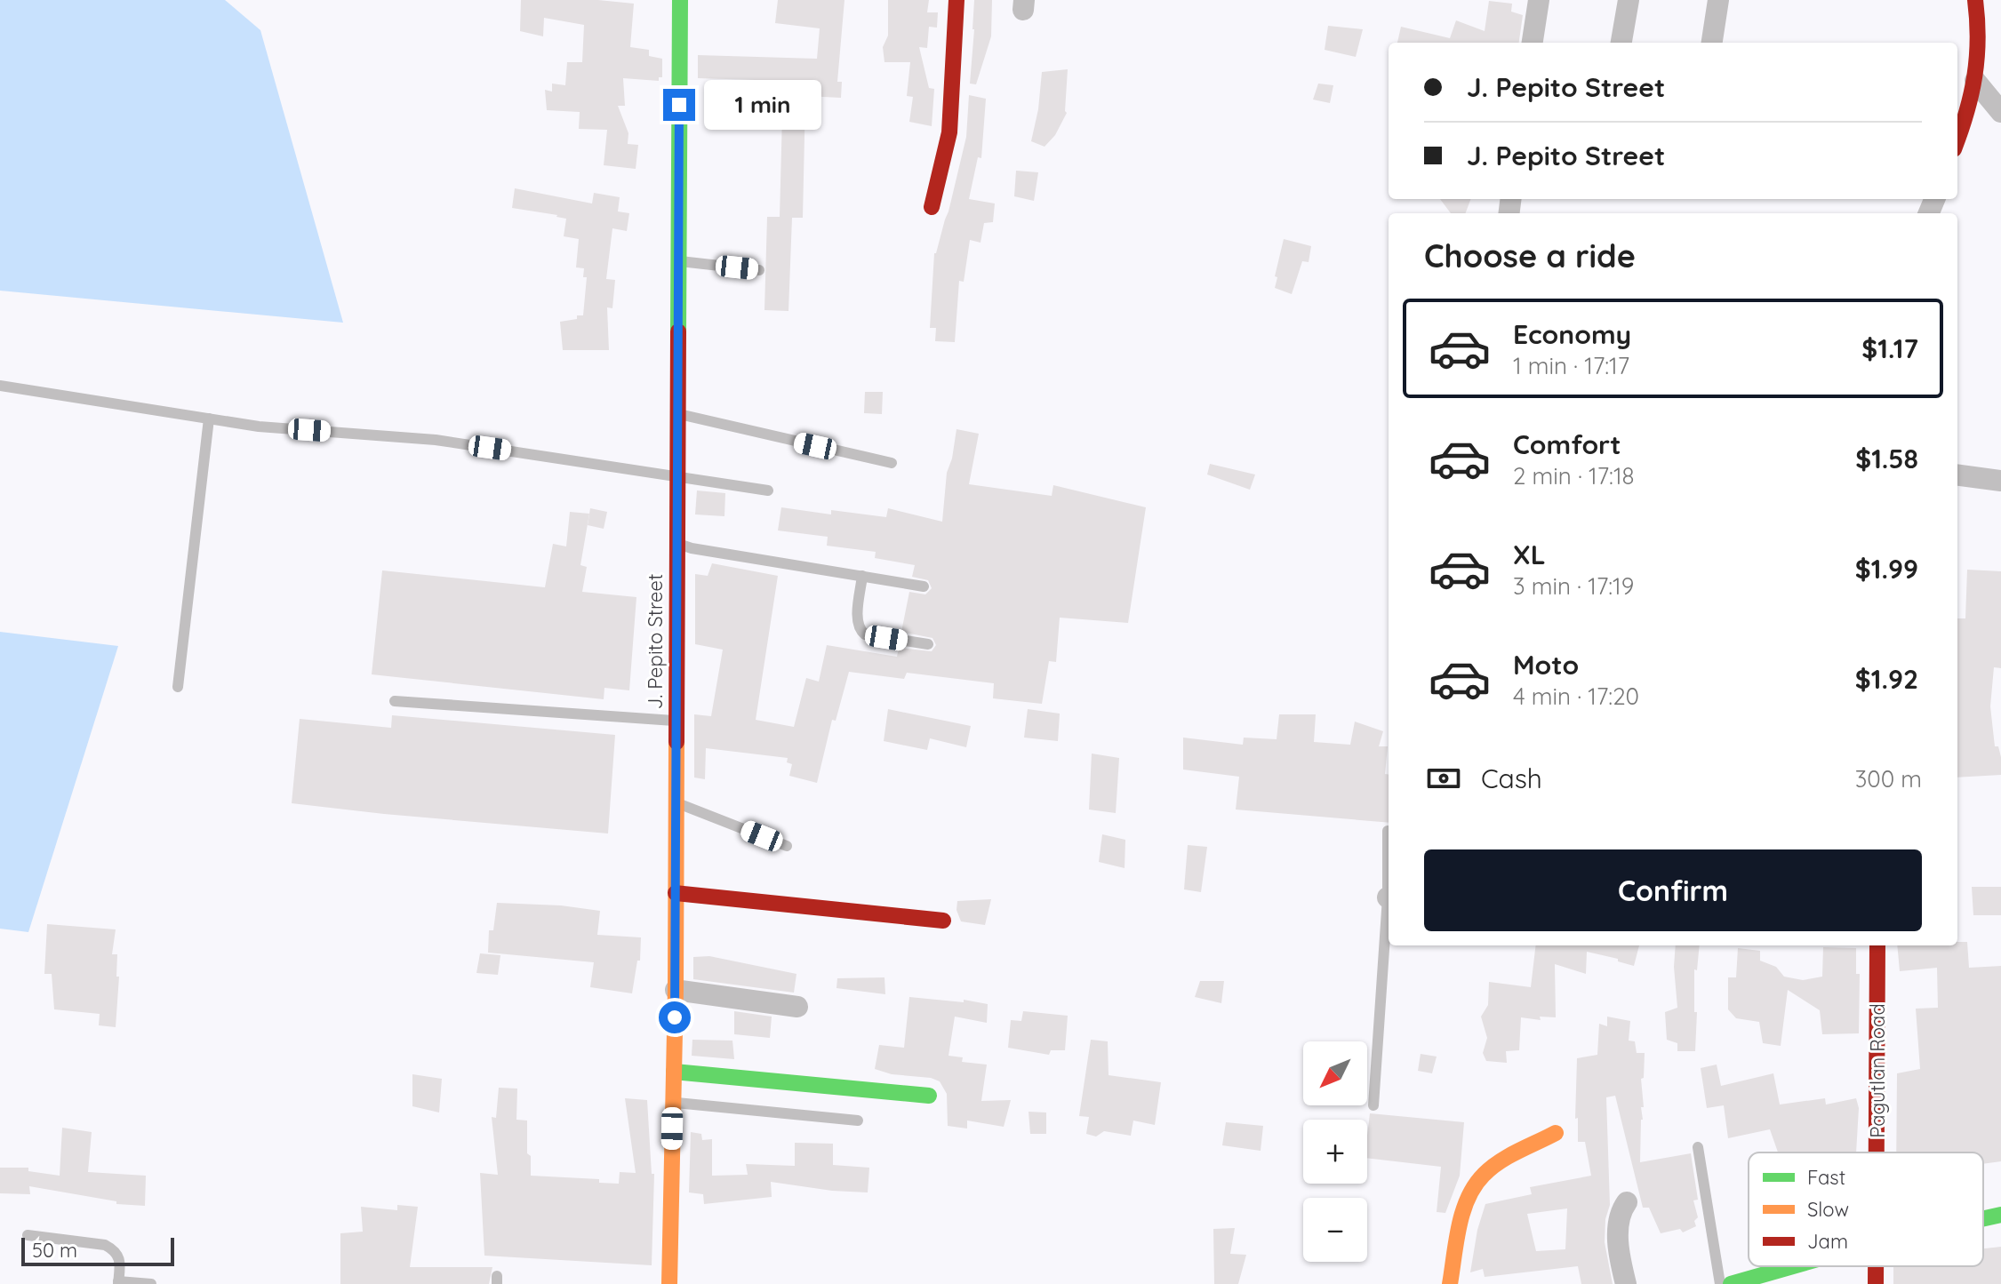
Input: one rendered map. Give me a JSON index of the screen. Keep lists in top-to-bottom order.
{
  "streets": {
    "main road": ["J. Pepito Street", "Pagutlan Road"]
  },
  "legend": ["Fast", "Slow", "Jam"],
  "scale_bar": "50 m",
  "north": "bottom left",
  "page": {
    "banner": ["J. Pepito Street", "J. Pepito Street"],
    "bubble": "1 min",
    "heading": "Choose a ride",
    "list": [
      {
        "name": "Economy",
        "note": "1 min · 17:17",
        "value": "$1.17"
      },
      {
        "name": "Comfort",
        "note": "2 min · 17:18",
        "value": "$1.58"
      },
      {
        "name": "XL",
        "note": "3 min · 17:19",
        "value": "$1.99"
      },
      {
        "name": "Moto",
        "note": "4 min · 17:20",
        "value": "$1.92"
      }
    ],
    "pay": ["Cash", "300 m"],
    "buttons": "Confirm",
    "map_buttons": ["+", "−"],
    "scale": "50 m"
  }
}
